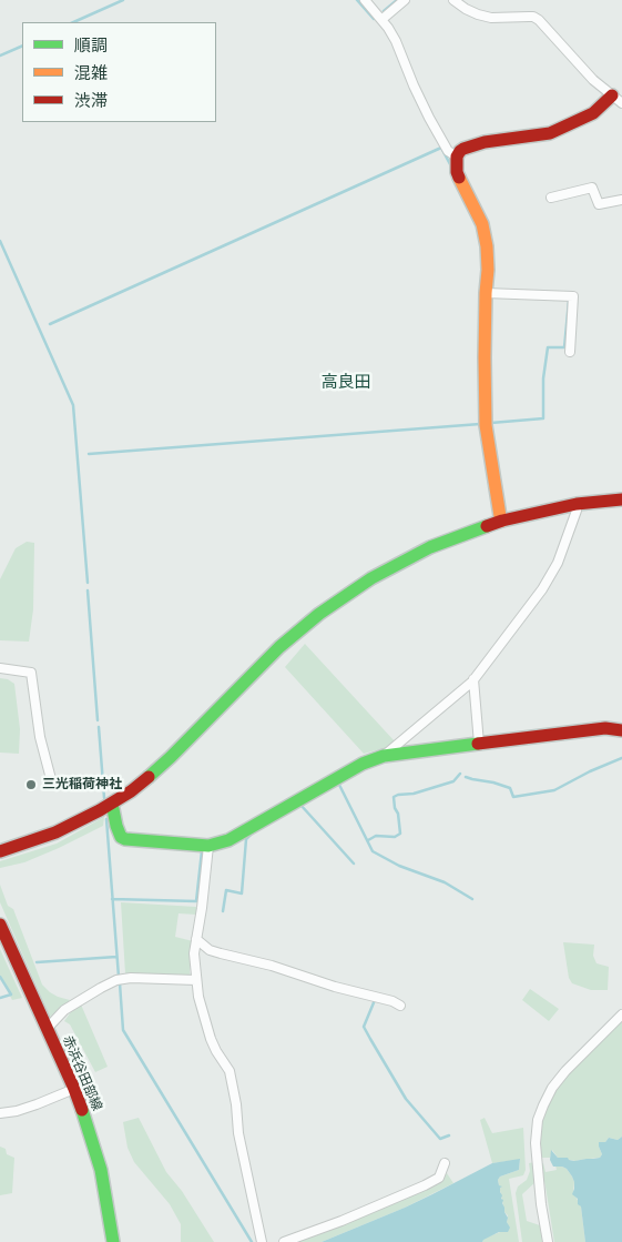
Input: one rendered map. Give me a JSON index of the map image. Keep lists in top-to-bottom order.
{
  "streets": {
    "street": ["赤浜谷田部線"]
  },
  "districts": ["高良田"],
  "places": ["三光稲荷神社"],
  "legend": ["順調", "混雑", "渋滞"]
}
